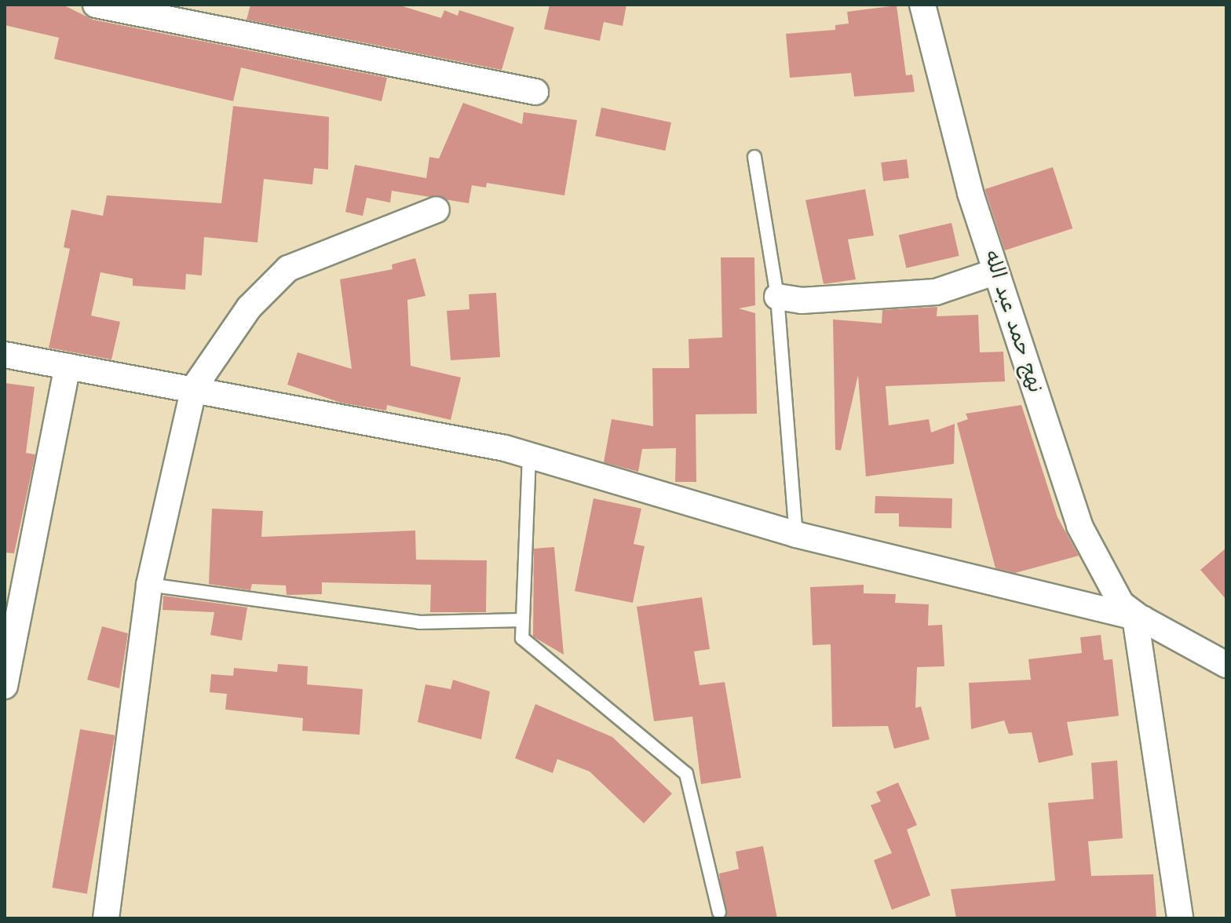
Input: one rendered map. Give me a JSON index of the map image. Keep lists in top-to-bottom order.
{
  "streets": {
    "street": ["نهج حمد عبد الله"]
  }
}
